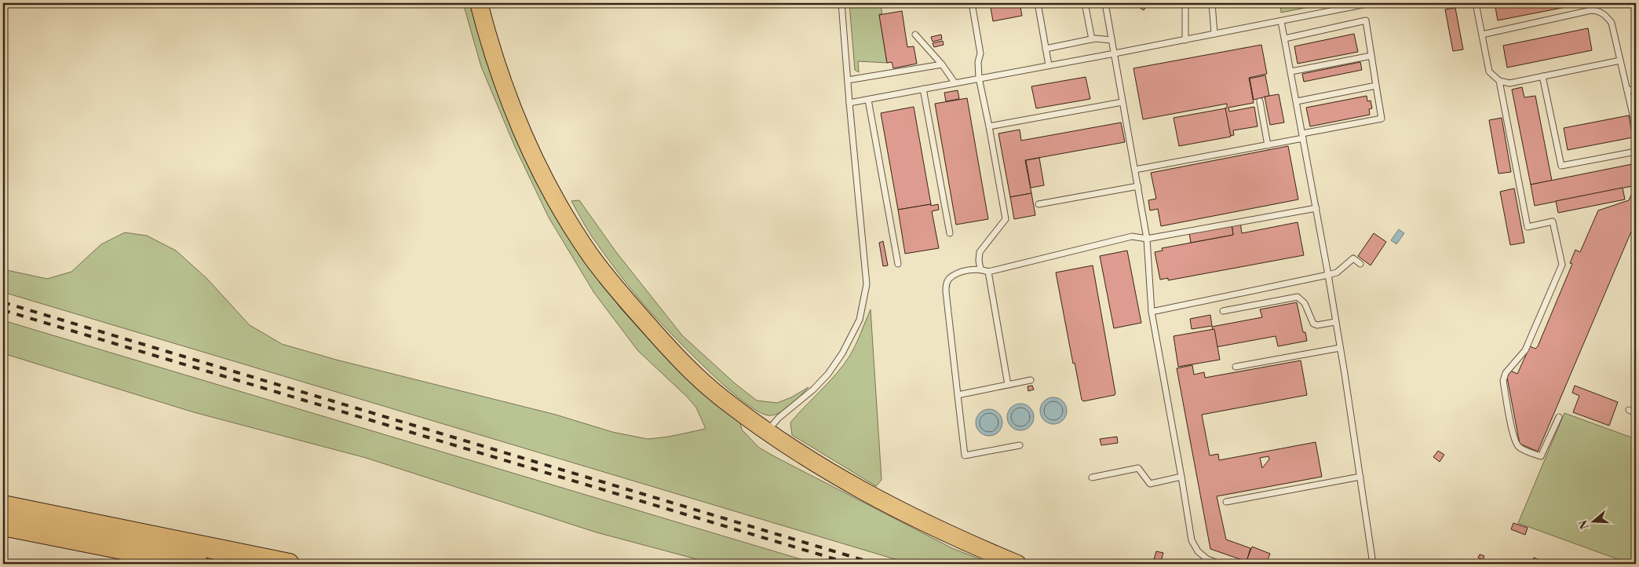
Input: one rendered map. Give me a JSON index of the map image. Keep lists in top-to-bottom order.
{
  "north": "left"
}
